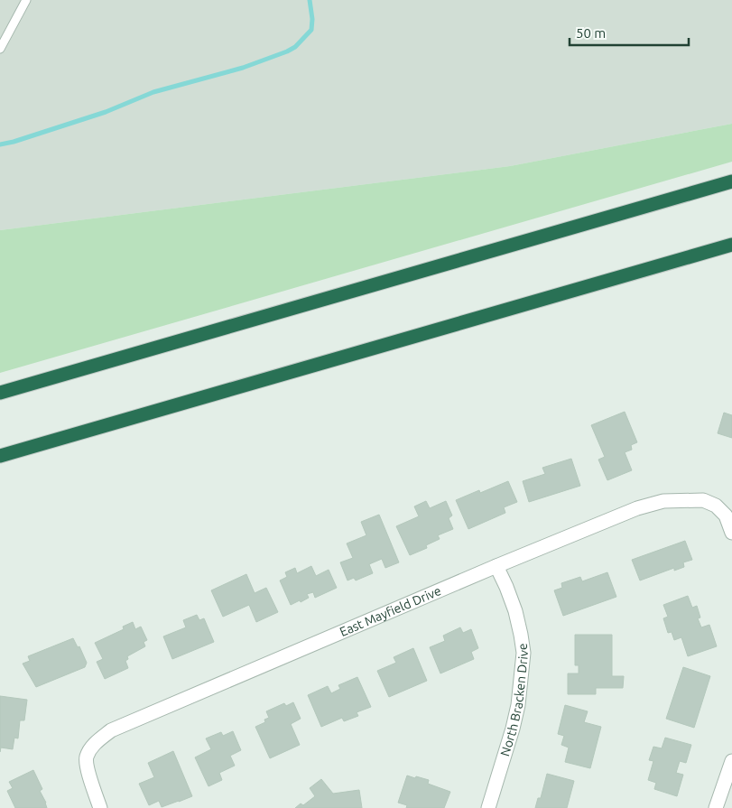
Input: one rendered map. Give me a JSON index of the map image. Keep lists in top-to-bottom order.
{
  "streets": {
    "street": ["East Mayfield Drive", "North Bracken Drive"]
  },
  "crossings": [
    ["East Mayfield Drive", "North Bracken Drive"]
  ],
  "scale_bar": "50 m"
}
